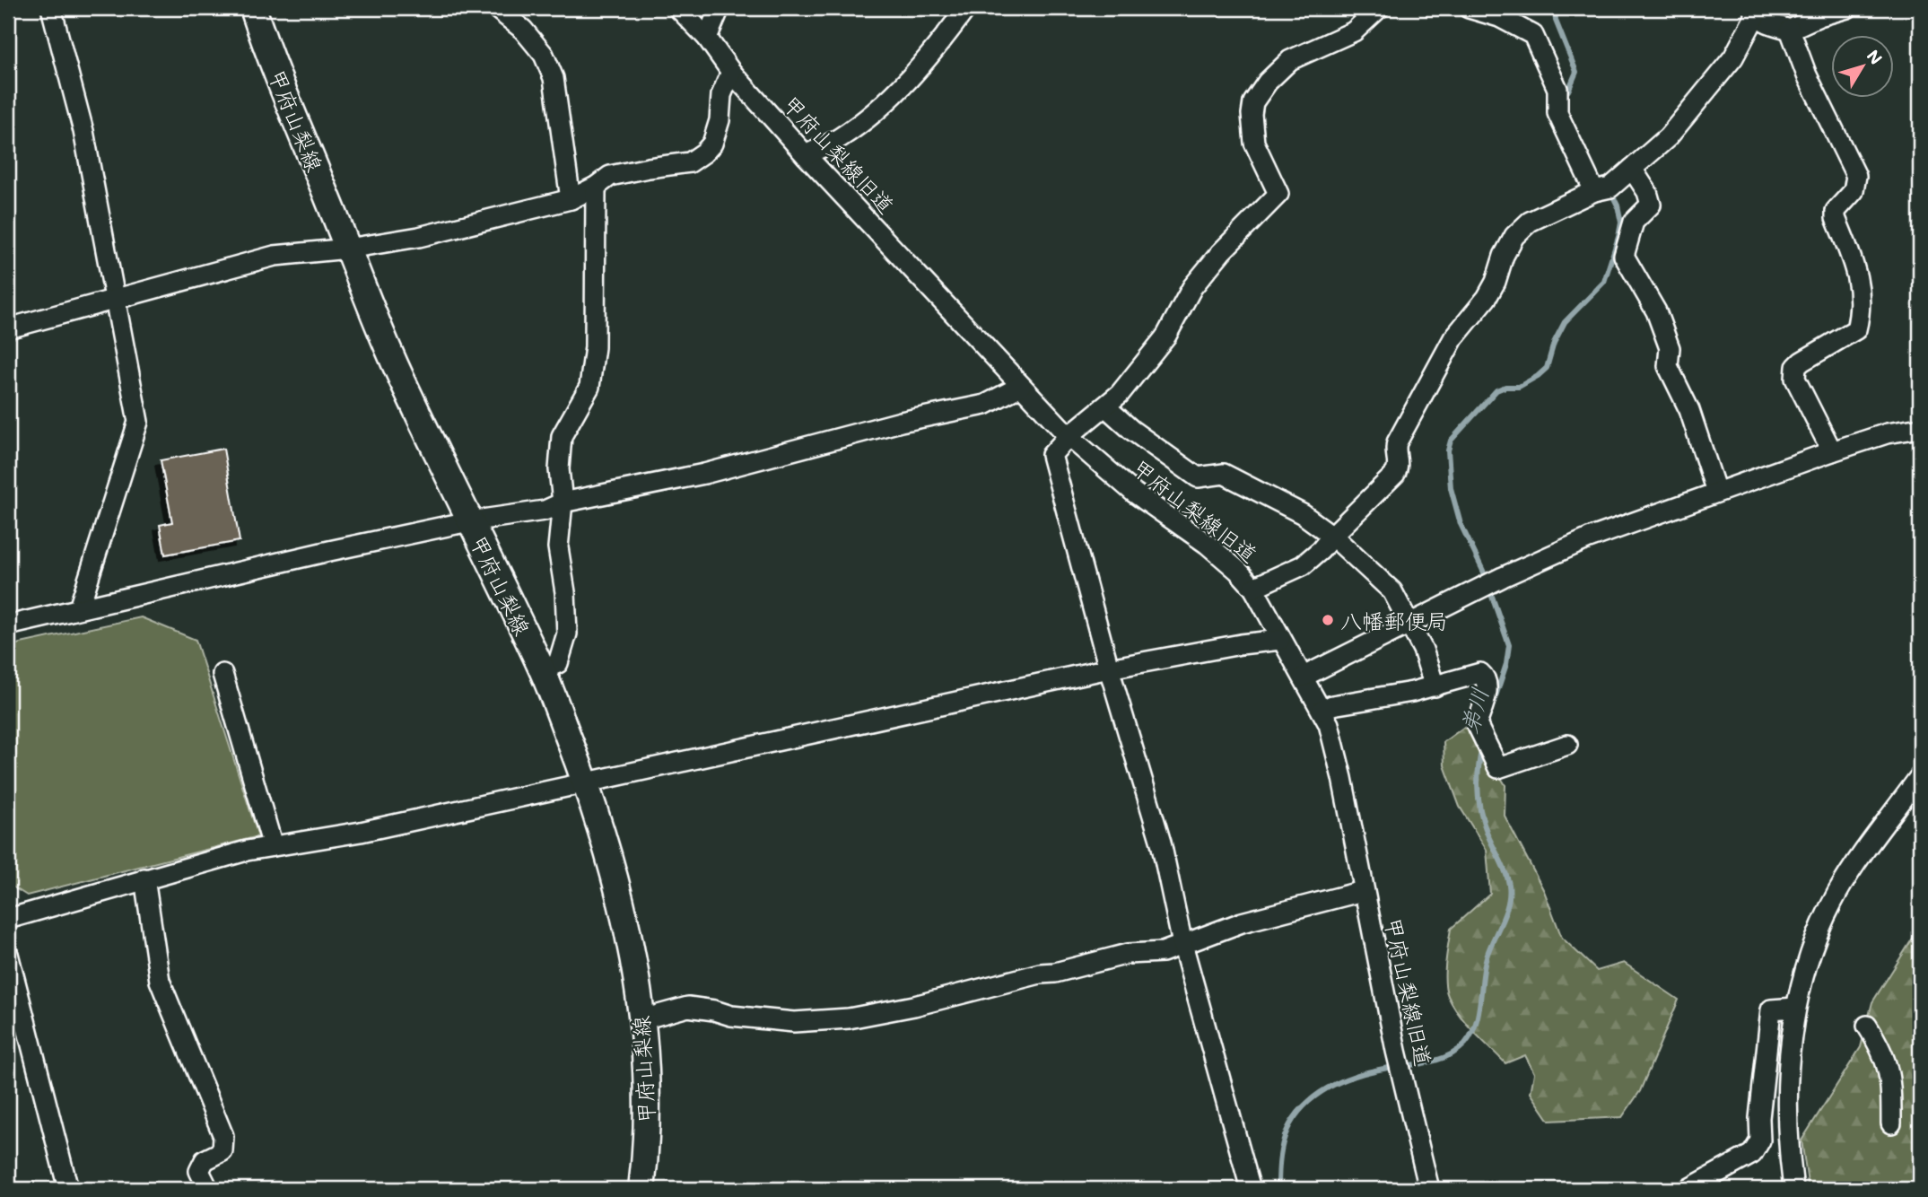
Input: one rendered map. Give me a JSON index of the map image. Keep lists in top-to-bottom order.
{
  "streets": {
    "main road": ["甲府山梨線"],
    "street": ["甲府山梨線旧道"]
  },
  "water": ["弟川"],
  "places": ["八幡郵便局"],
  "north": "top right"
}
